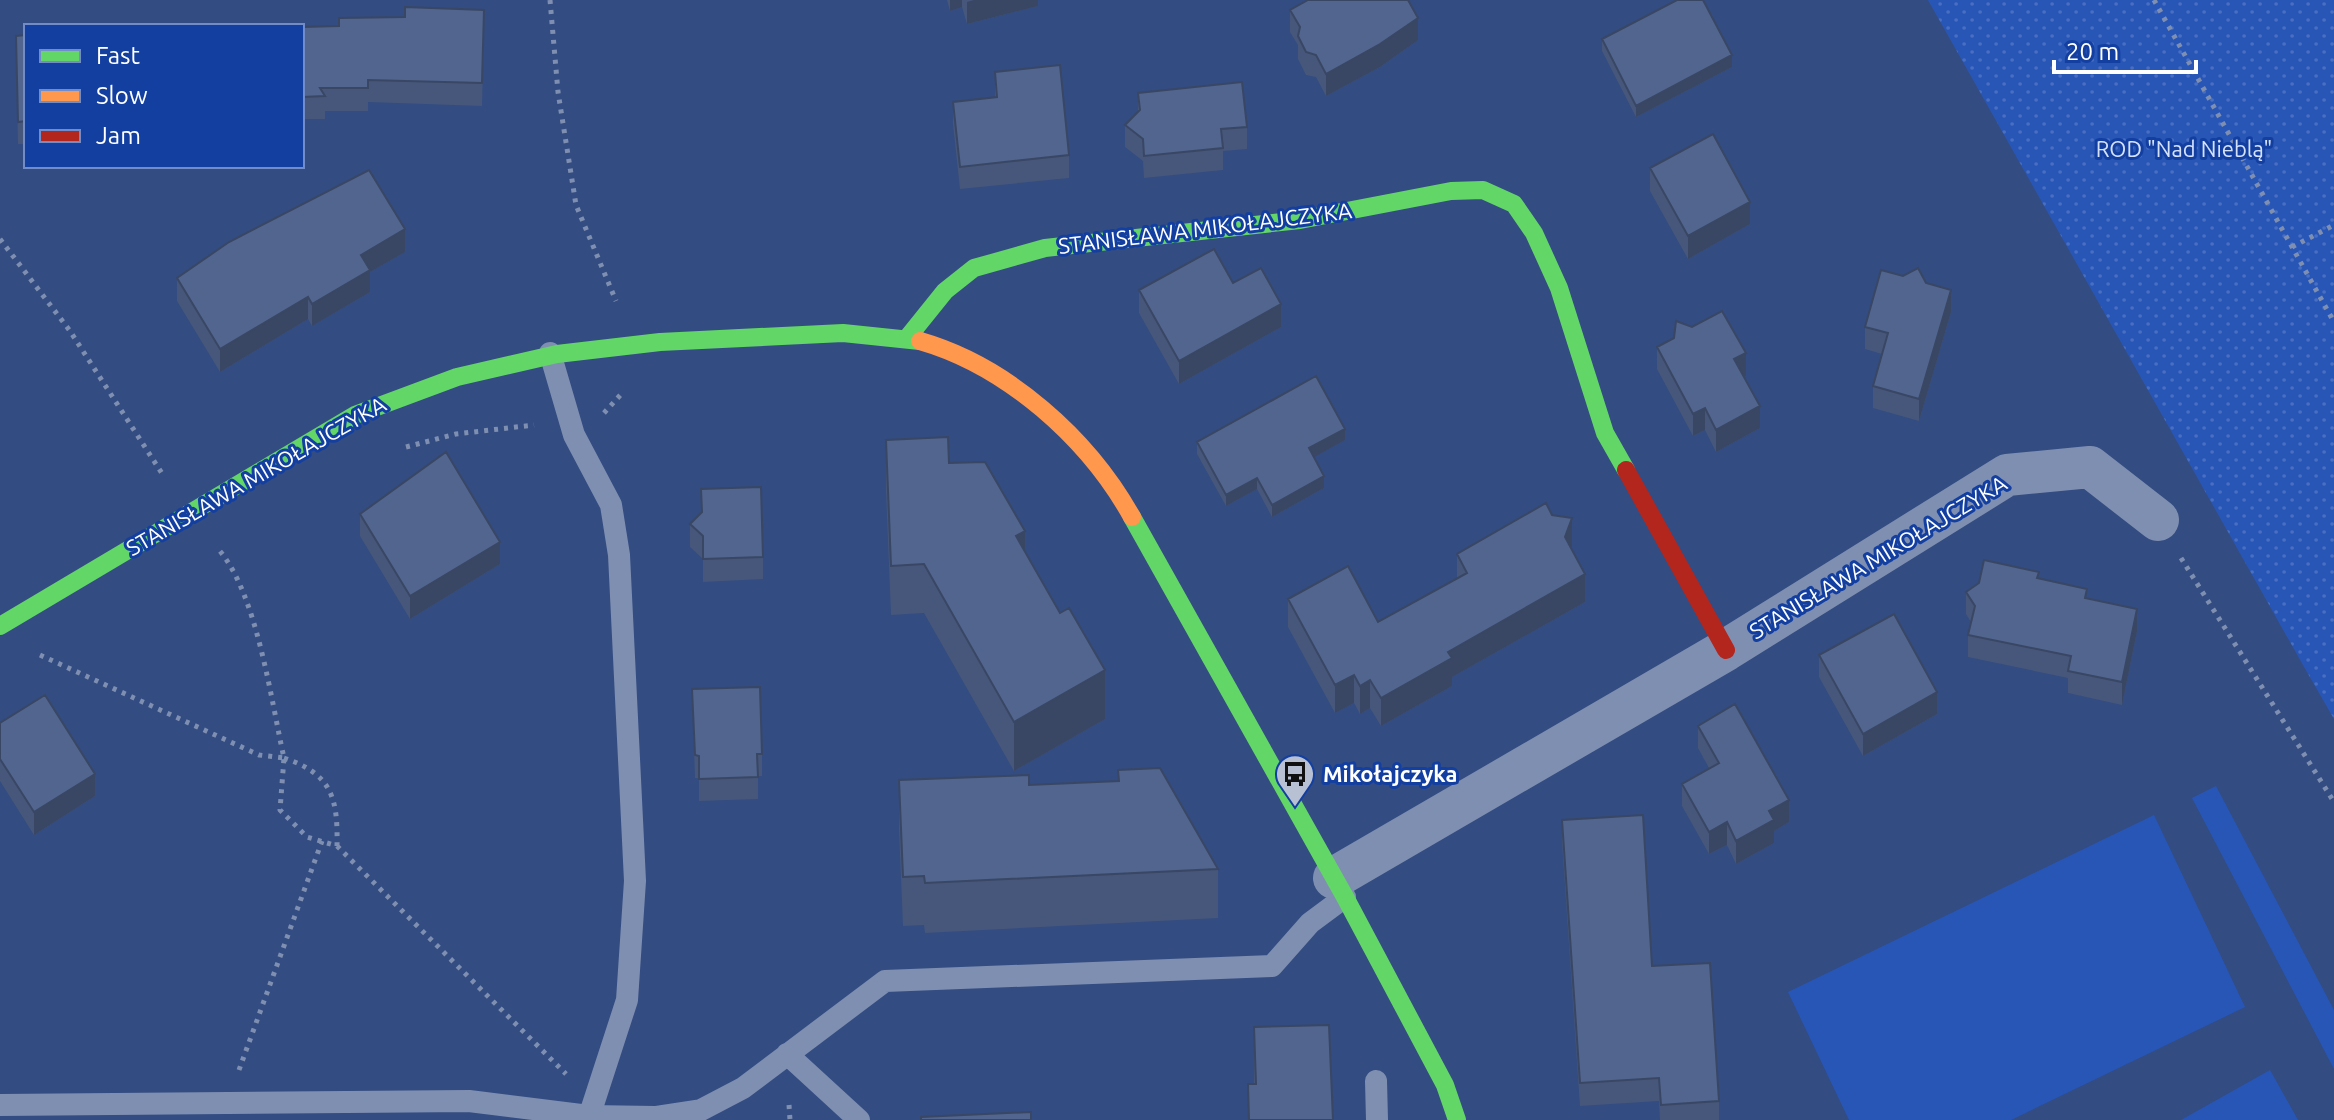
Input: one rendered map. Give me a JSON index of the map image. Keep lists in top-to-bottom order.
{
  "streets": {
    "street": ["STANISŁAWA MIKOŁAJCZYKA"]
  },
  "parks": ["ROD \"Nad Nieblą\""],
  "places": {
    "bus stop": ["Mikołajczyka"]
  },
  "legend": ["Fast", "Slow", "Jam"],
  "scale_bar": "20 m"
}
